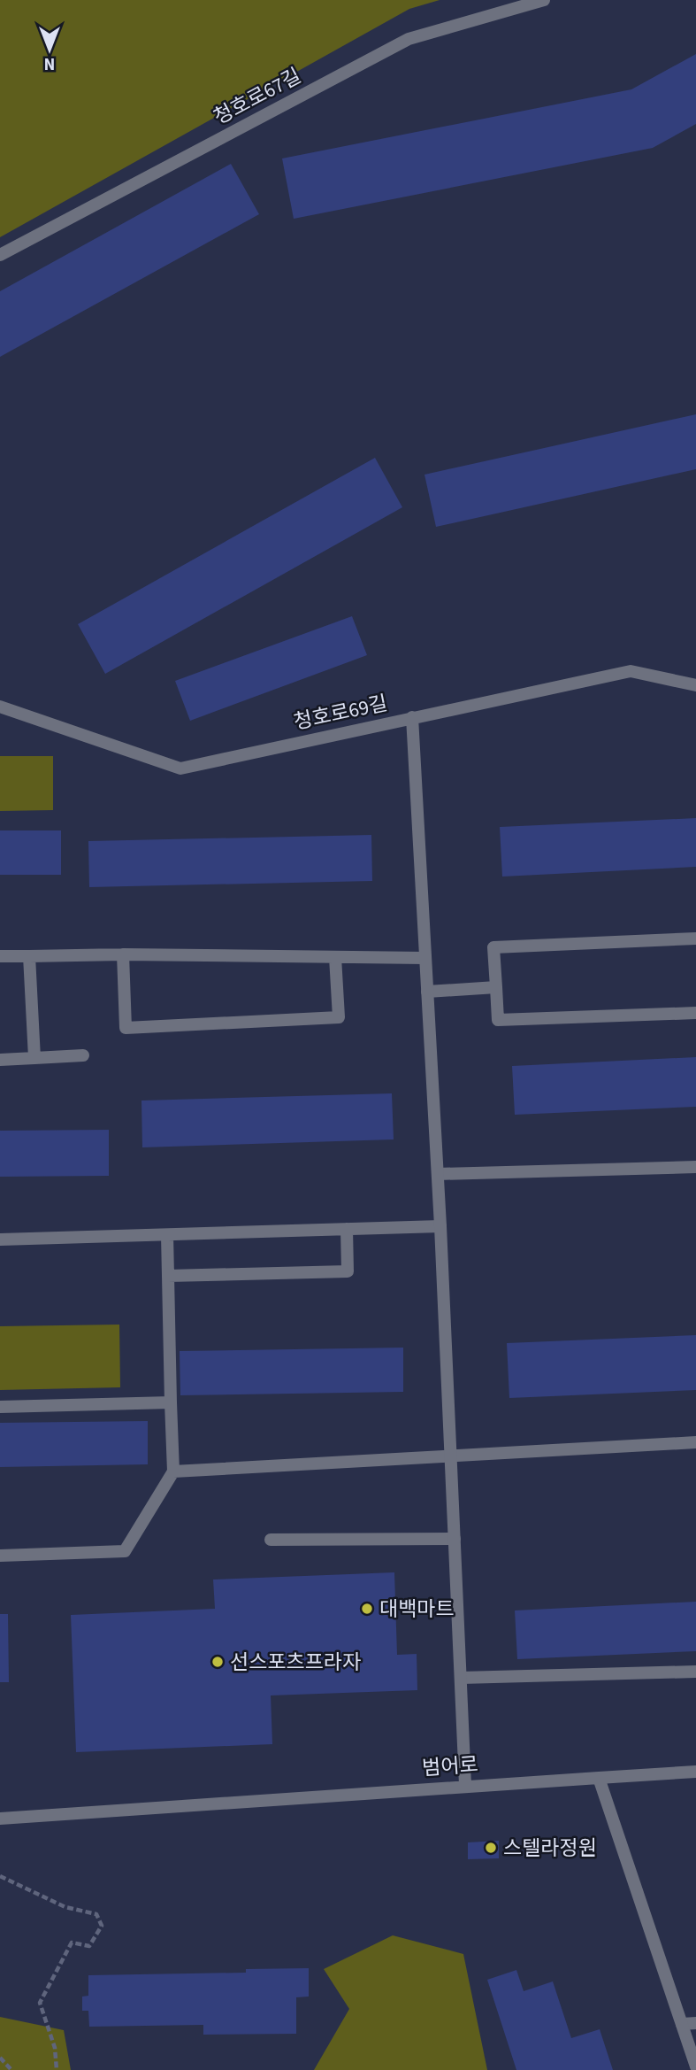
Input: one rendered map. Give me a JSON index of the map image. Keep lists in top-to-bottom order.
{
  "streets": {
    "street": ["청호로67길", "청호로69길", "범어로"]
  },
  "places": ["대백마트", "선스포츠프라자", "스텔라정원"],
  "north": "bottom"
}
